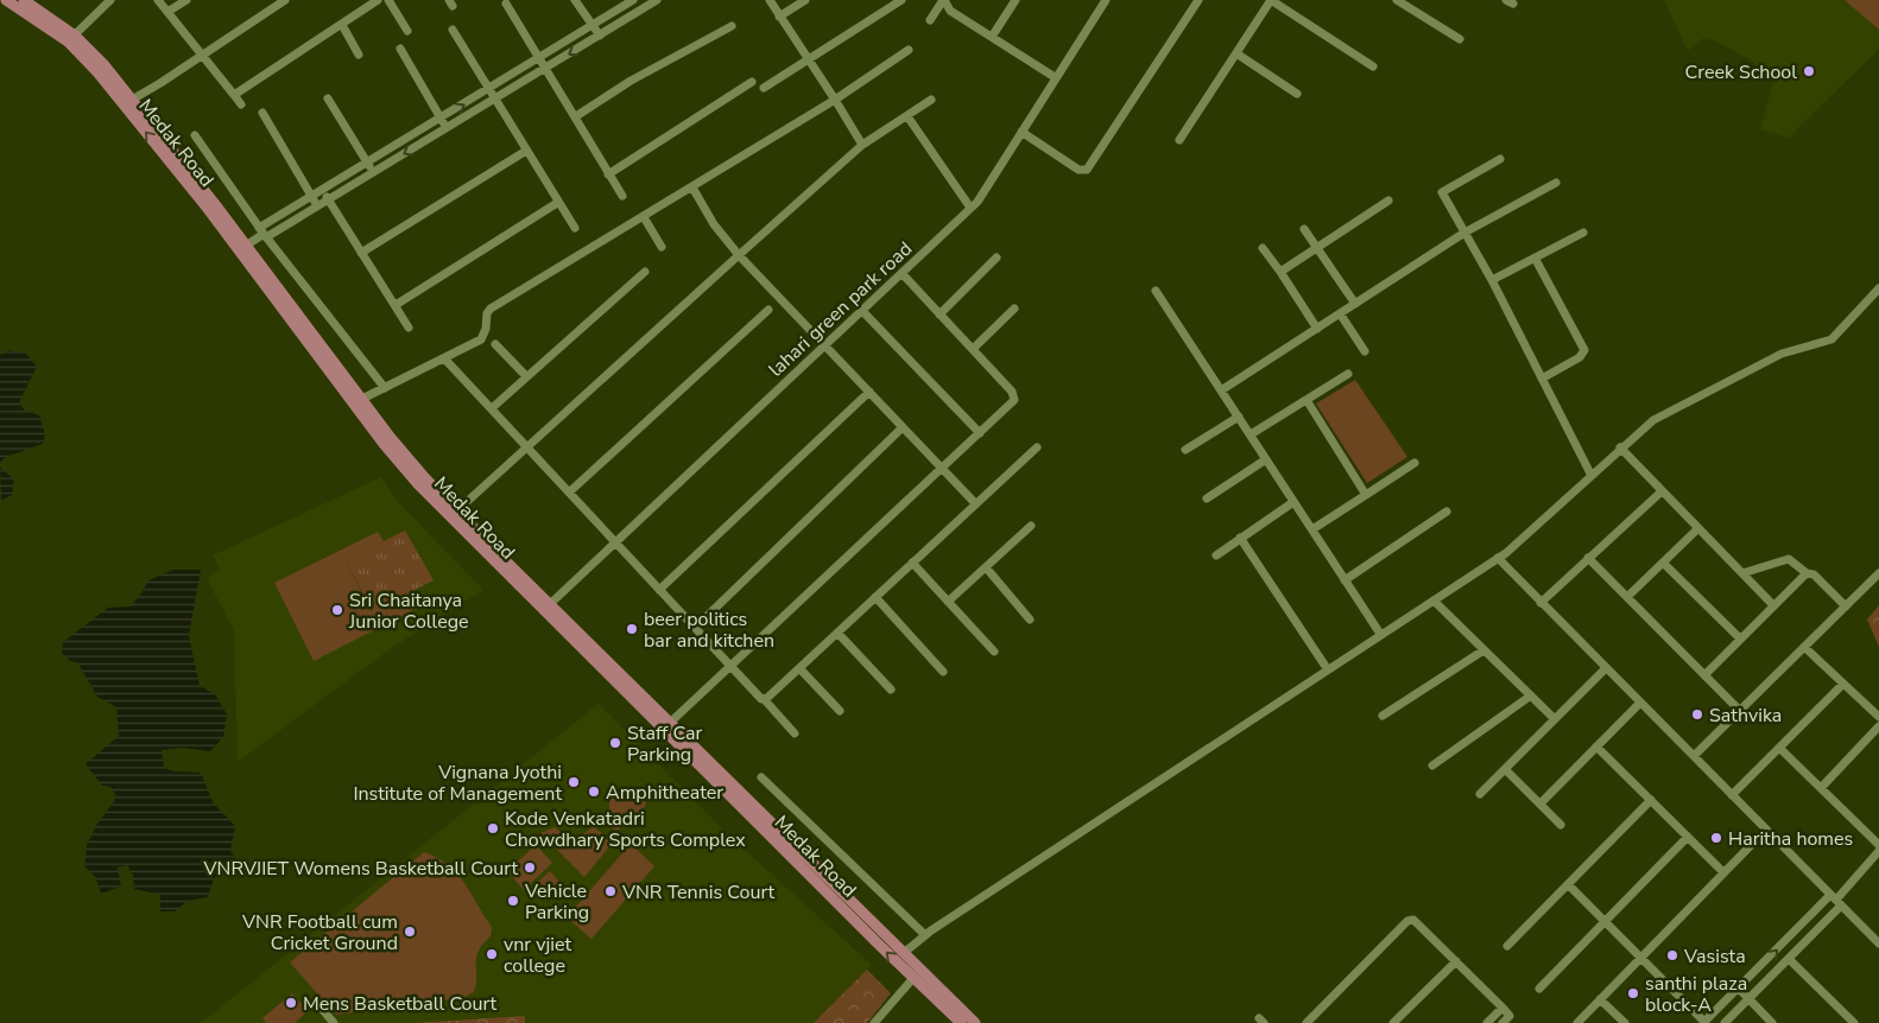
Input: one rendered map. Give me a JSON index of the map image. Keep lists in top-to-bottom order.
{
  "streets": {
    "main road": ["Medak Road"],
    "street": ["lahari green park road"]
  },
  "crossings": [
    ["Medak Road", "lahari green park road"]
  ],
  "places": [
    "Creek School",
    "Sri Chaitanya Junior College",
    "beer politics bar and kitchen",
    "Sathvika",
    "Staff Car Parking",
    "Vignana Jyothi Institute of Management",
    "Amphitheater",
    "Kode Venkatadri Chowdhary Sports Complex",
    "Haritha homes",
    "VNRVJIET Womens Basketball Court",
    "VNR Tennis Court",
    "Vehicle Parking",
    "VNR Football cum Cricket Ground",
    "vnr vjiet college",
    "Vasista",
    "santhi plaza block-A",
    "Mens Basketball Court"
  ]
}
